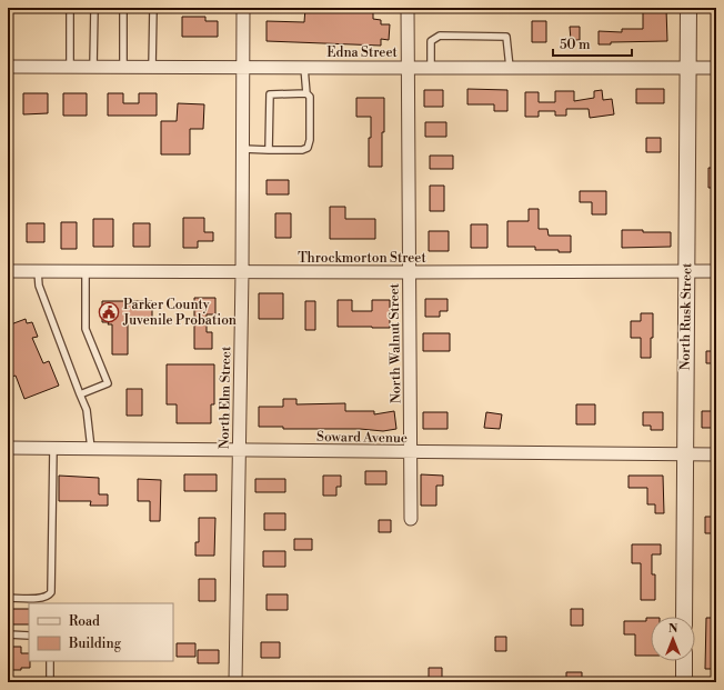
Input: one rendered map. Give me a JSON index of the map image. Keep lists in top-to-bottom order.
{
  "streets": {
    "street": [
      "Edna Street",
      "Throckmorton Street",
      "North Rusk Street",
      "North Walnut Street",
      "North Elm Street",
      "Soward Avenue"
    ]
  },
  "crossings": [
    ["Edna Street", "North Rusk Street"],
    ["Edna Street", "North Walnut Street"],
    ["Edna Street", "North Elm Street"],
    ["Throckmorton Street", "North Rusk Street"],
    ["Throckmorton Street", "North Walnut Street"],
    ["Throckmorton Street", "North Elm Street"],
    ["North Rusk Street", "Soward Avenue"],
    ["North Walnut Street", "Soward Avenue"],
    ["North Elm Street", "Soward Avenue"]
  ],
  "places": {
    "public building": ["Parker County Juvenile Probation"]
  },
  "legend": ["Road", "Building"],
  "scale_bar": "50 m",
  "north": "top"
}
